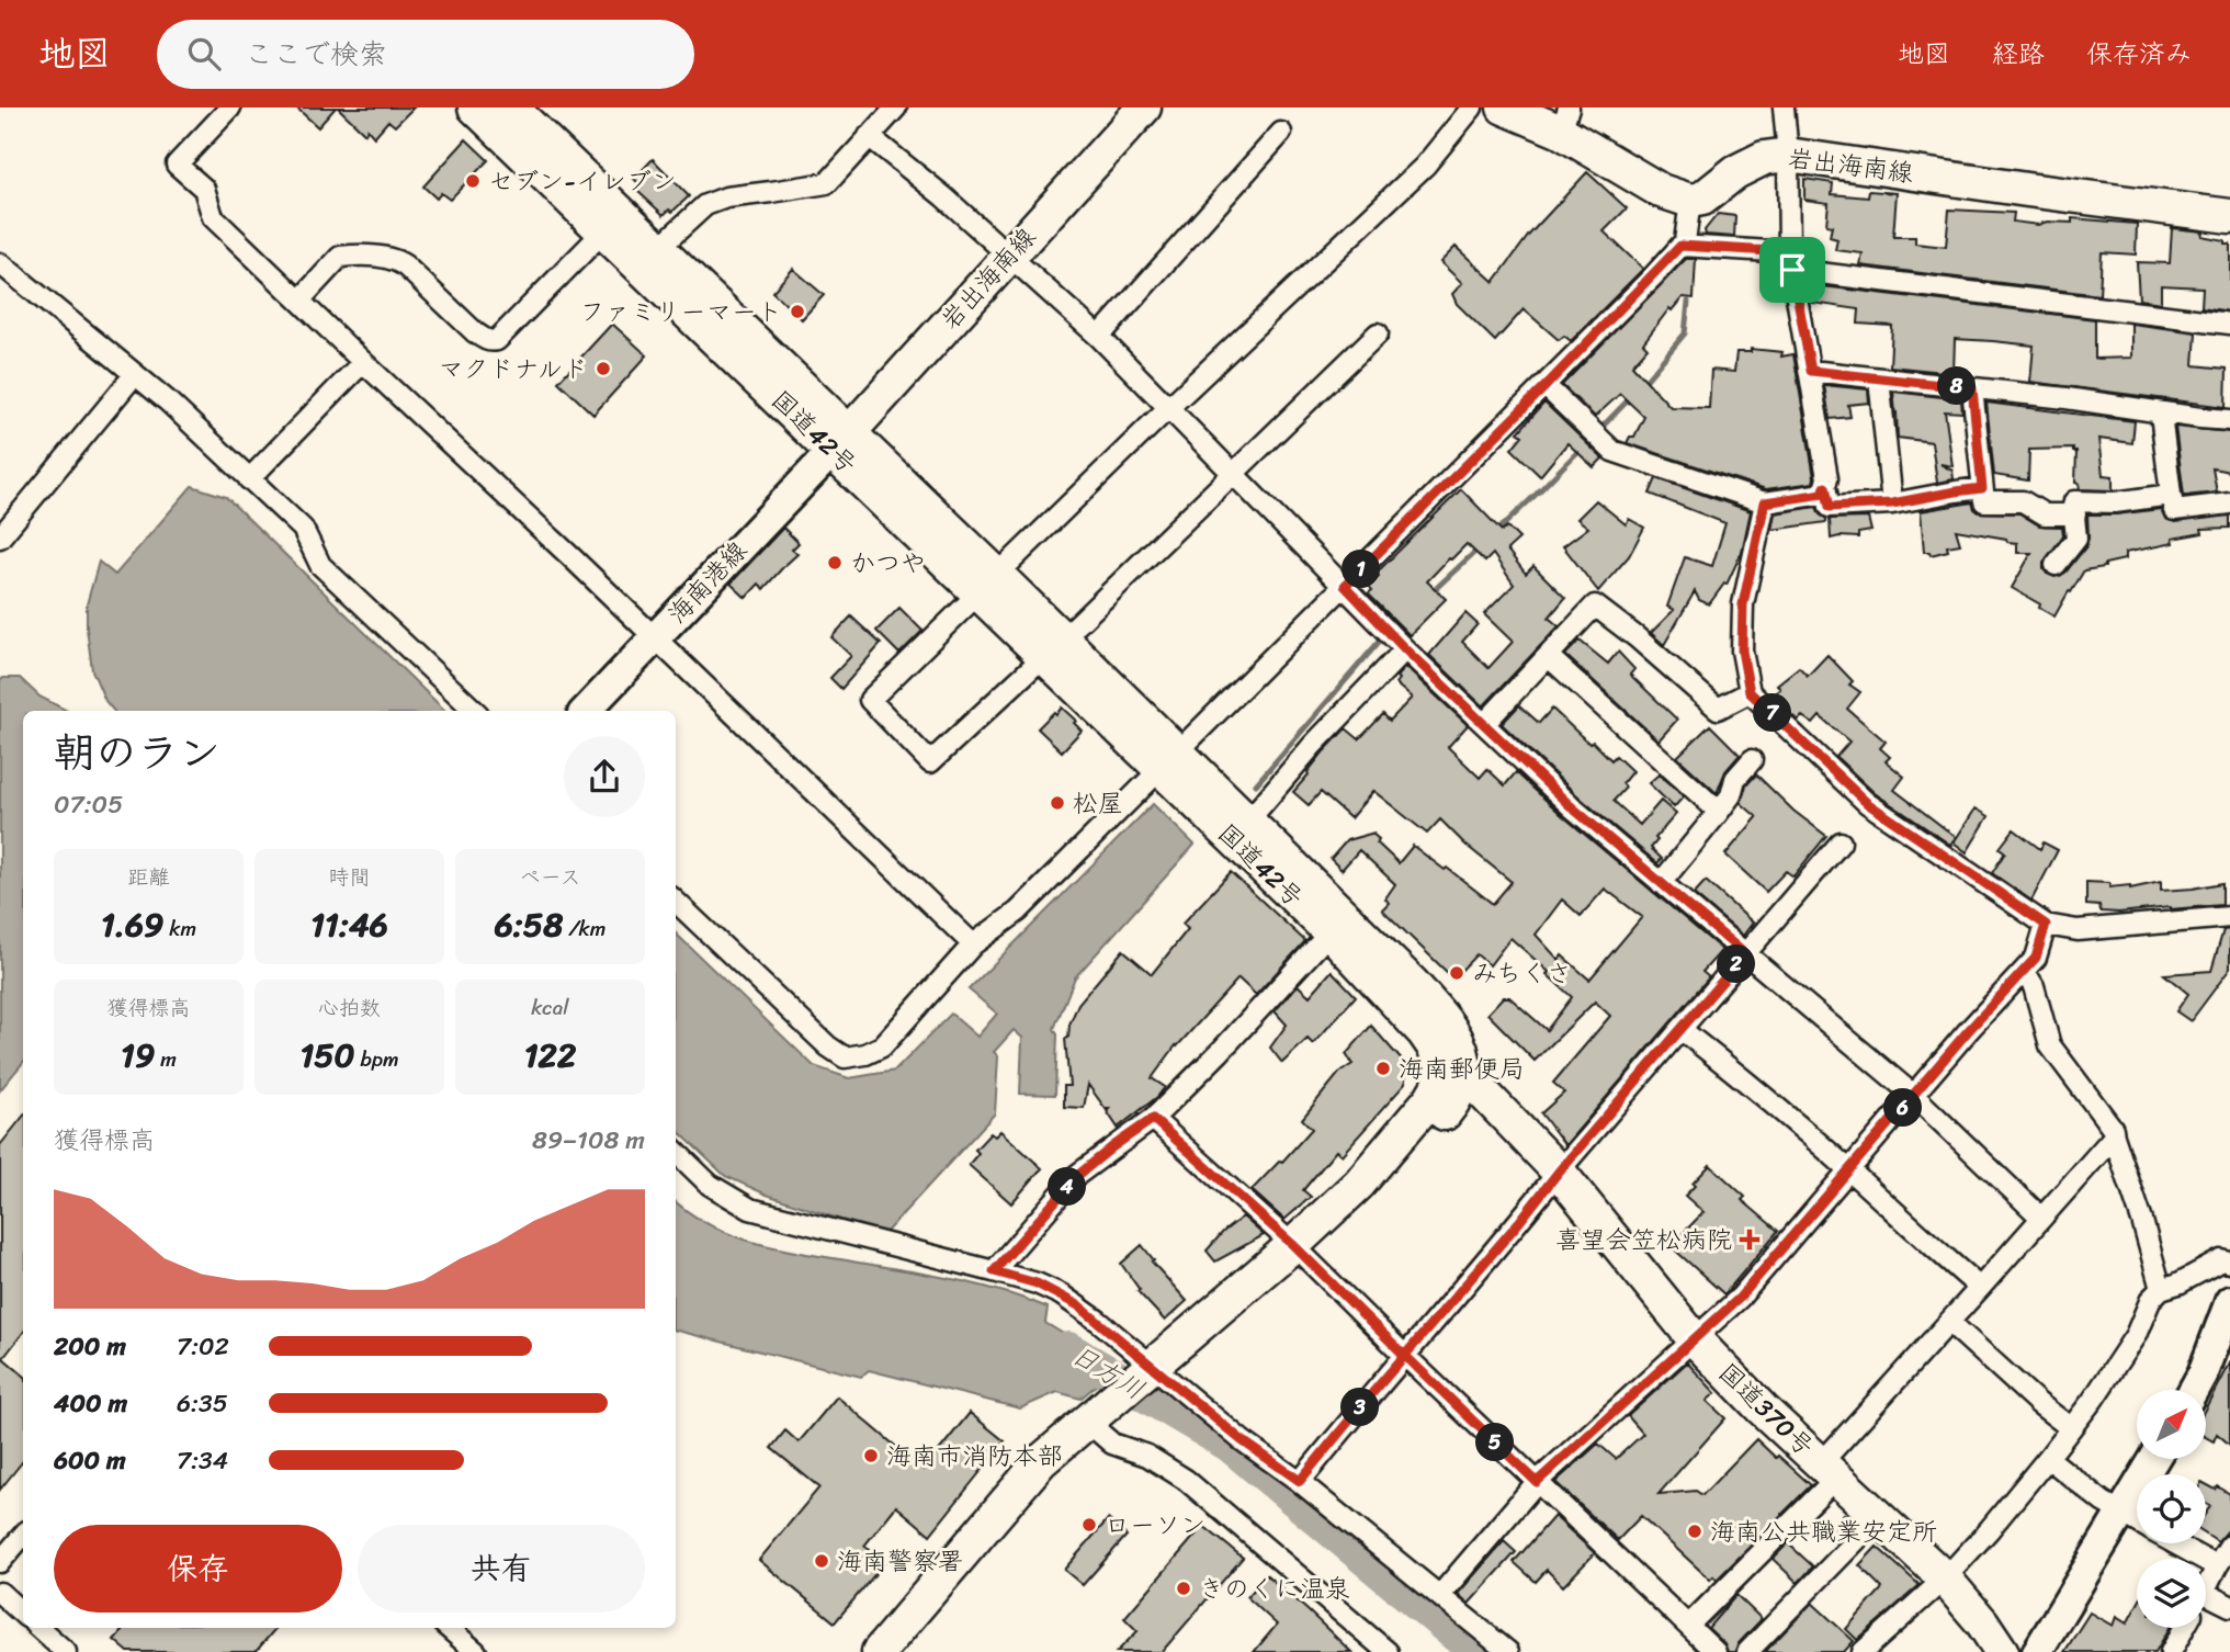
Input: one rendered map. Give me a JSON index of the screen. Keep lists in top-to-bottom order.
{
  "streets": {
    "main road": [
      "岩出海南線",
      "国道42号",
      "海南港線",
      "国道370号"
    ]
  },
  "crossings": [
    ["岩出海南線", "国道42号"],
    ["岩出海南線", "海南港線"],
    ["国道42号", "海南港線"],
    ["国道42号", "国道370号"]
  ],
  "water": ["日方川"],
  "places": {
    "other": [
      "セブン-イレブン",
      "ファミリーマート",
      "マクドナルド",
      "かつや",
      "松屋",
      "みちくさ",
      "海南郵便局",
      "海南市消防本部",
      "ローソン",
      "海南公共職業安定所",
      "海南警察署",
      "きのくに温泉"
    ],
    "health": ["喜望会笠松病院"]
  },
  "north": "top right",
  "page": {
    "header": "地図",
    "search": "ここで検索",
    "nav": ["地図", "経路", "保存済み"],
    "pins": [
      "8",
      "1",
      "7",
      "2",
      "6",
      "4",
      "3",
      "5"
    ],
    "heading": ["朝のラン", "07:05"],
    "stats": [
      ["距離", "1.69 km"],
      ["時間", "11:46"],
      ["ペース", "6:58 /km"],
      ["獲得標高", "19 m"],
      ["心拍数", "150 bpm"],
      ["kcal", "122"]
    ],
    "chart": ["獲得標高", "89–108 m"],
    "list": [
      {
        "name": "200 m",
        "note": "7:02"
      },
      {
        "name": "400 m",
        "note": "6:35"
      },
      {
        "name": "600 m",
        "note": "7:34"
      }
    ],
    "buttons": ["保存", "共有"]
  }
}
